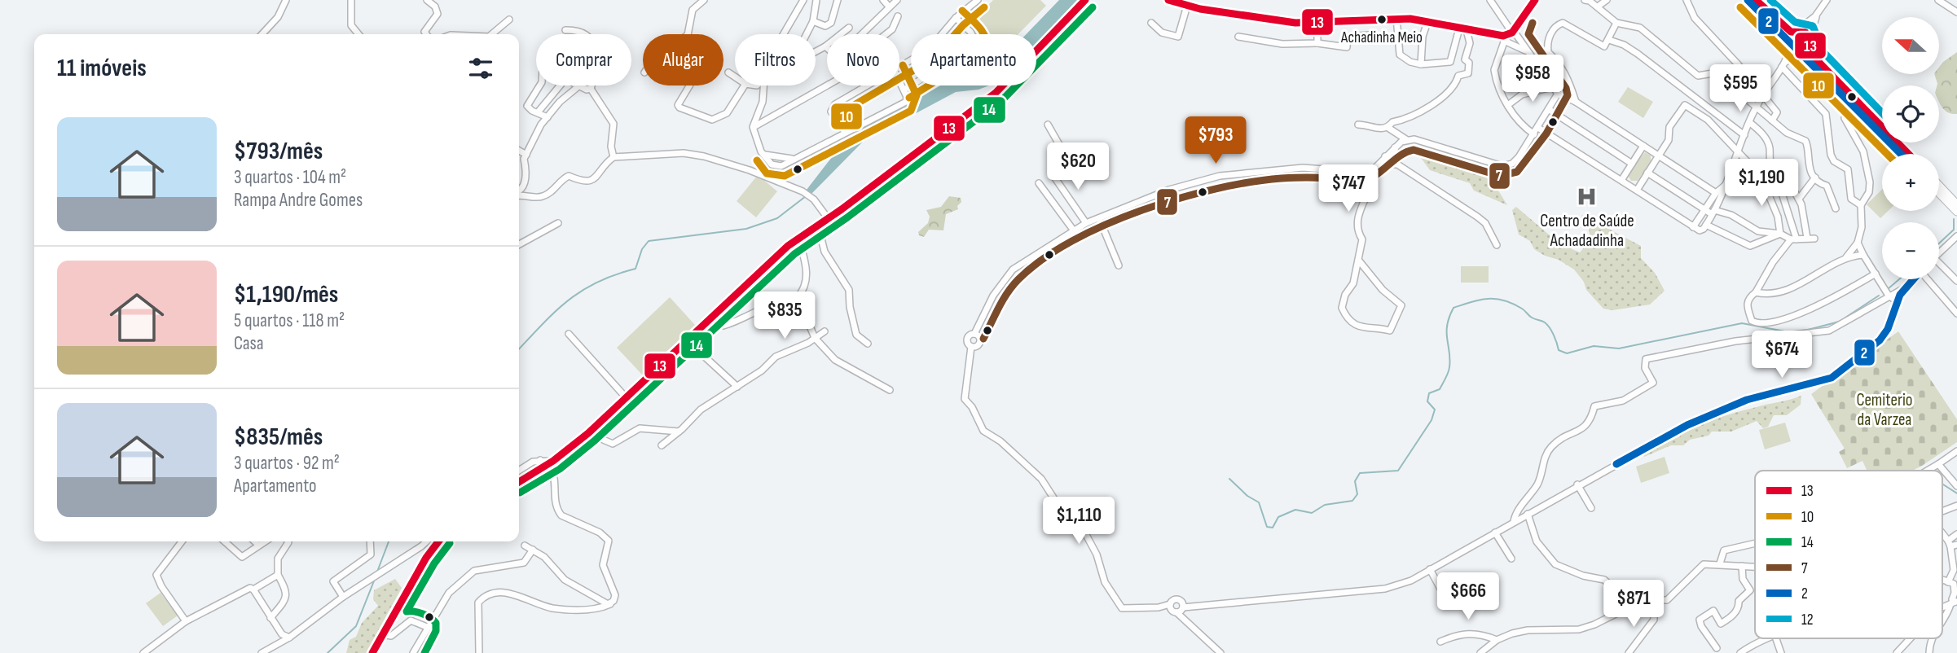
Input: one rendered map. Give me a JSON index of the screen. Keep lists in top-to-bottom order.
{
  "parks": ["Cemiterio da Varzea"],
  "places": {
    "other": ["Achadinha Meio"],
    "hospital": ["Centro de Saúde Achadadinha"]
  },
  "lines": [
    "transit line 13",
    "transit line 2",
    "transit line 12",
    "transit line 10",
    "transit line 14",
    "transit line 7"
  ],
  "legend": [
    "13",
    "10",
    "14",
    "7",
    "2",
    "12"
  ],
  "north": "left",
  "page": {
    "map_buttons": ["+", "−"],
    "chip": [
      "Comprar",
      "Alugar",
      "Filtros",
      "Novo",
      "Apartamento"
    ],
    "heading": "11 imóveis",
    "price": [
      "$958",
      "$595",
      "$793",
      "$620",
      "$1,190",
      "$747",
      "$835",
      "$674",
      "$1,110",
      "$666",
      "$871"
    ],
    "list": [
      {
        "name": "$793/mês",
        "note": "3 quartos · 104 m² · Rampa Andre Gomes"
      },
      {
        "name": "$1,190/mês",
        "note": "5 quartos · 118 m² · Casa"
      },
      {
        "name": "$835/mês",
        "note": "3 quartos · 92 m² · Apartamento"
      }
    ]
  }
}
